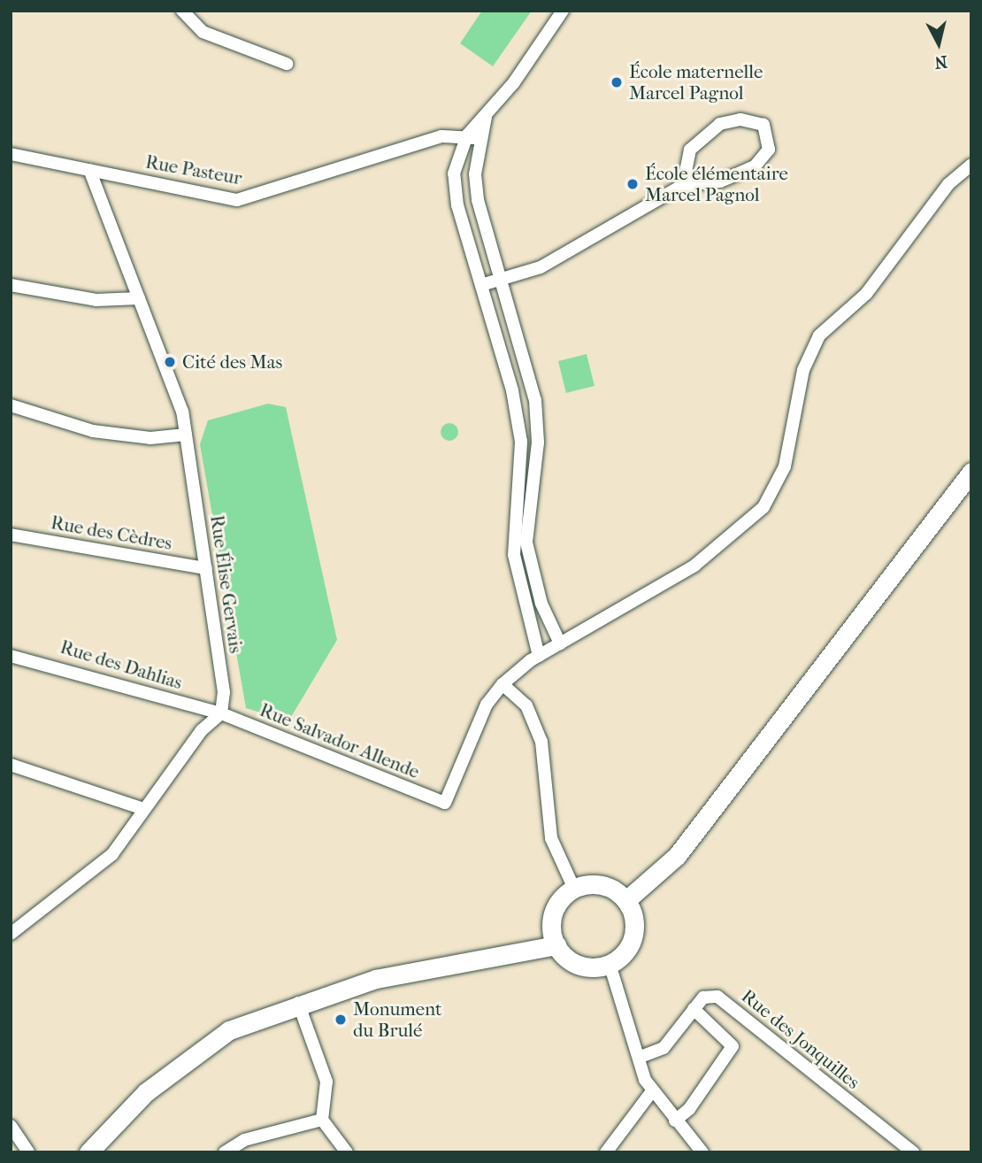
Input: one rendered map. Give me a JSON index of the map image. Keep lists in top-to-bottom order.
{
  "streets": {
    "street": [
      "Rue Pasteur",
      "Rue des Cèdres",
      "Rue Élise Gervais",
      "Rue des Dahlias",
      "Rue Salvador Allende",
      "Rue des Jonquilles"
    ]
  },
  "crossings": [
    ["Rue Pasteur", "Rue Élise Gervais"],
    ["Rue des Cèdres", "Rue Élise Gervais"],
    ["Rue Élise Gervais", "Rue des Dahlias"],
    ["Rue Élise Gervais", "Rue Salvador Allende"],
    ["Rue des Dahlias", "Rue Salvador Allende"]
  ],
  "places": [
    "École maternelle Marcel Pagnol",
    "École élémentaire Marcel Pagnol",
    "Cité des Mas",
    "Monument du Brulé"
  ],
  "north": "bottom"
}
